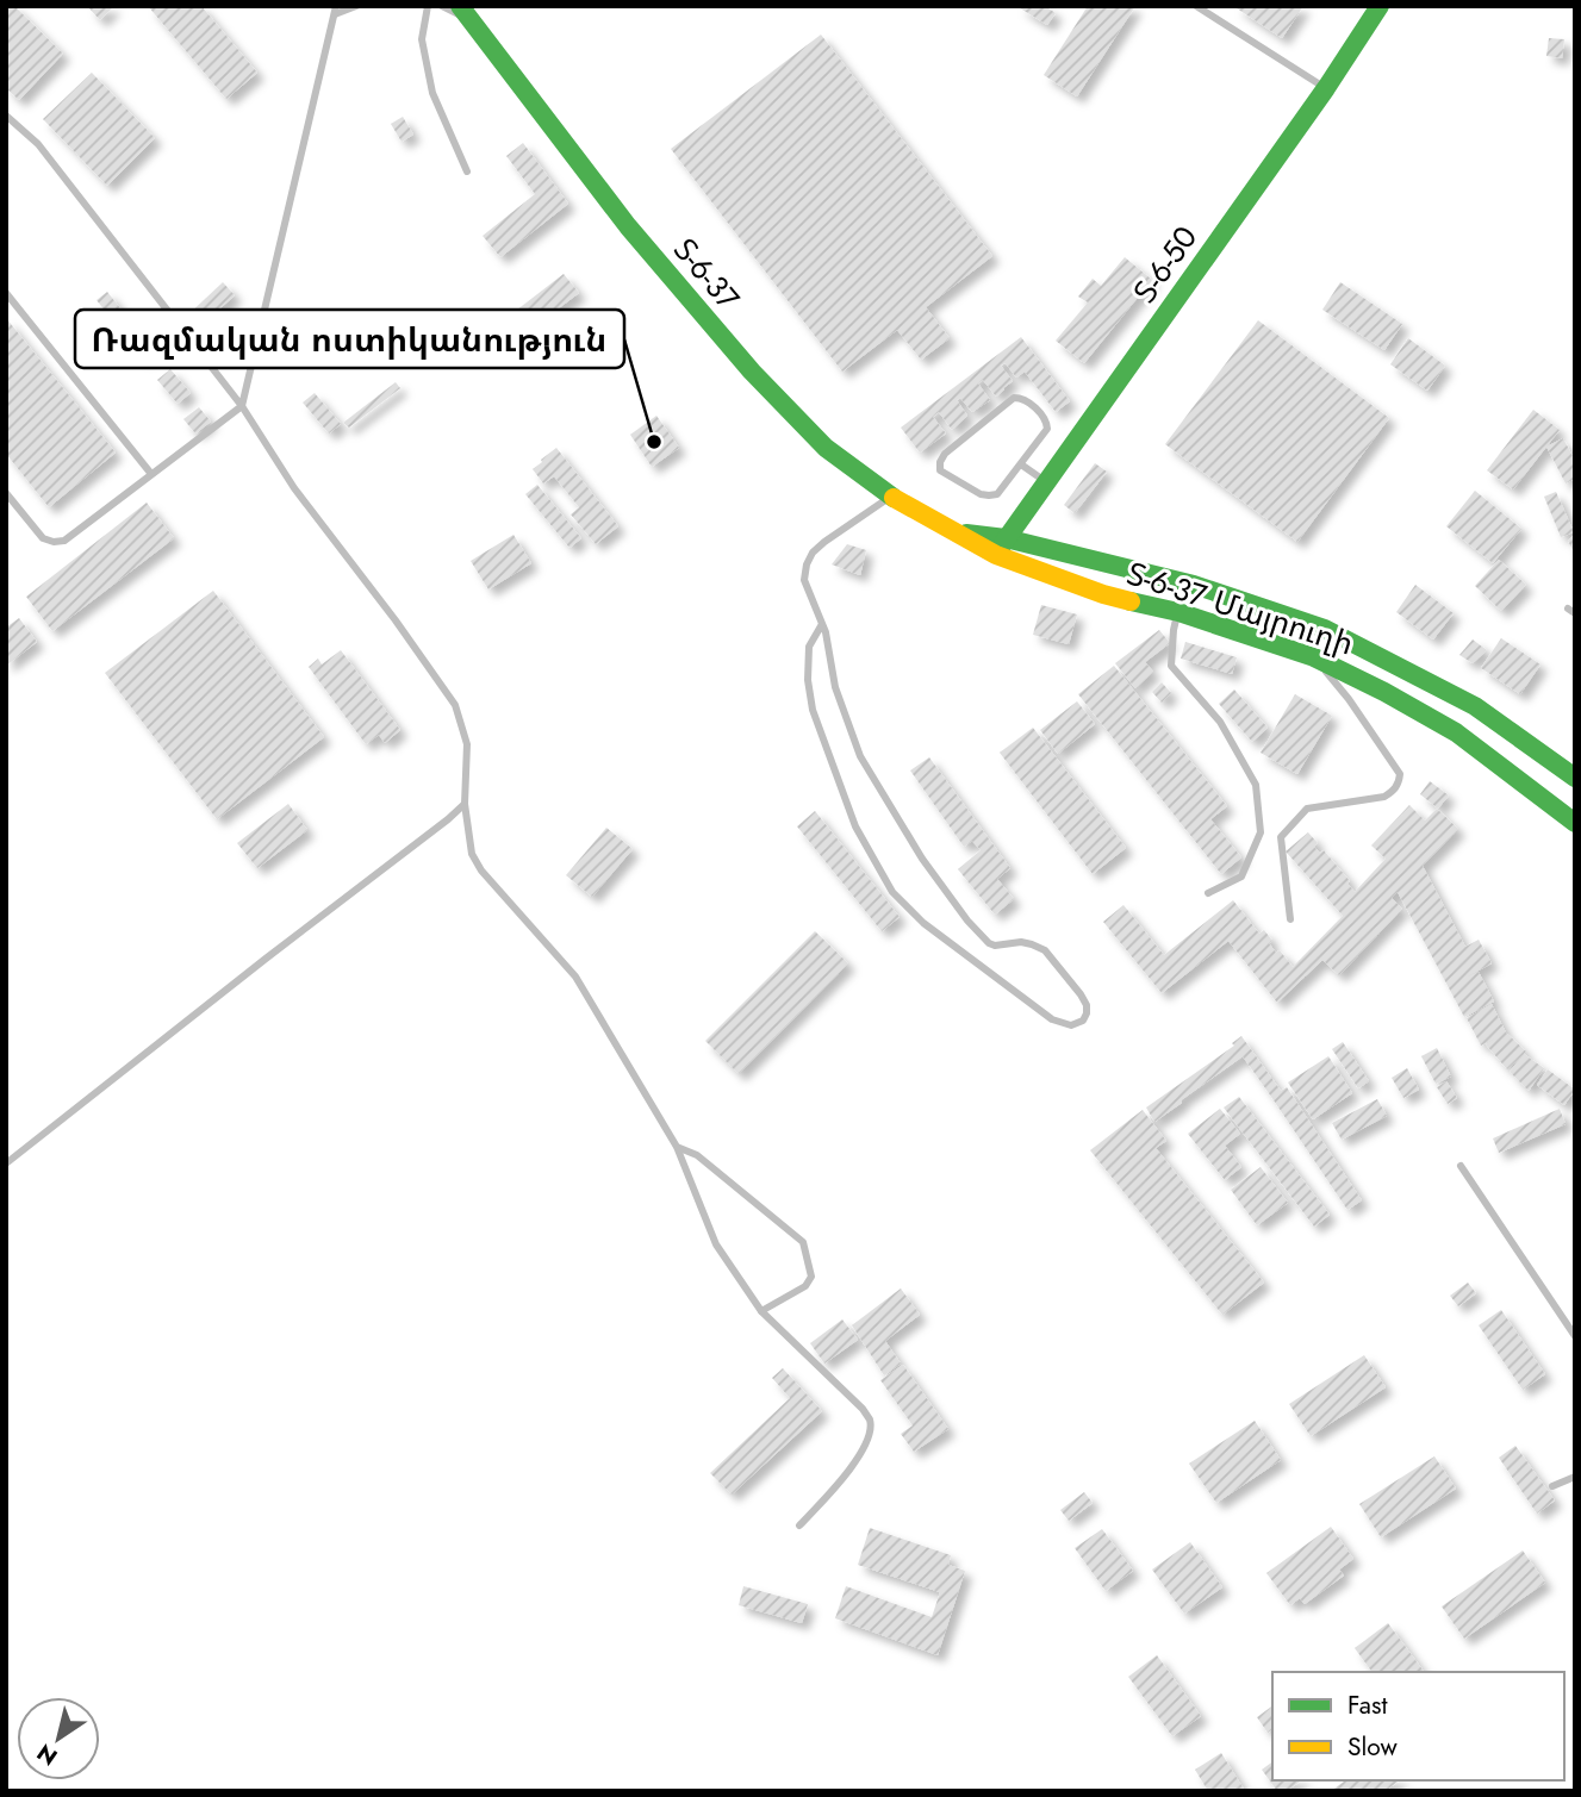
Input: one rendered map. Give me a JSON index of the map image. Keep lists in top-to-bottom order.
{
  "streets": {
    "main road": ["Տ-6-50", "Տ-6-37", "Տ-6-37 Մայրուղի"]
  },
  "crossings": [
    ["Տ-6-50", "Տ-6-37 Մայրուղի"],
    ["Տ-6-37", "Տ-6-37 Մայրուղի"]
  ],
  "places": ["Ռազմական ոստիկանություն"],
  "legend": ["Fast", "Slow"],
  "north": "bottom left"
}
